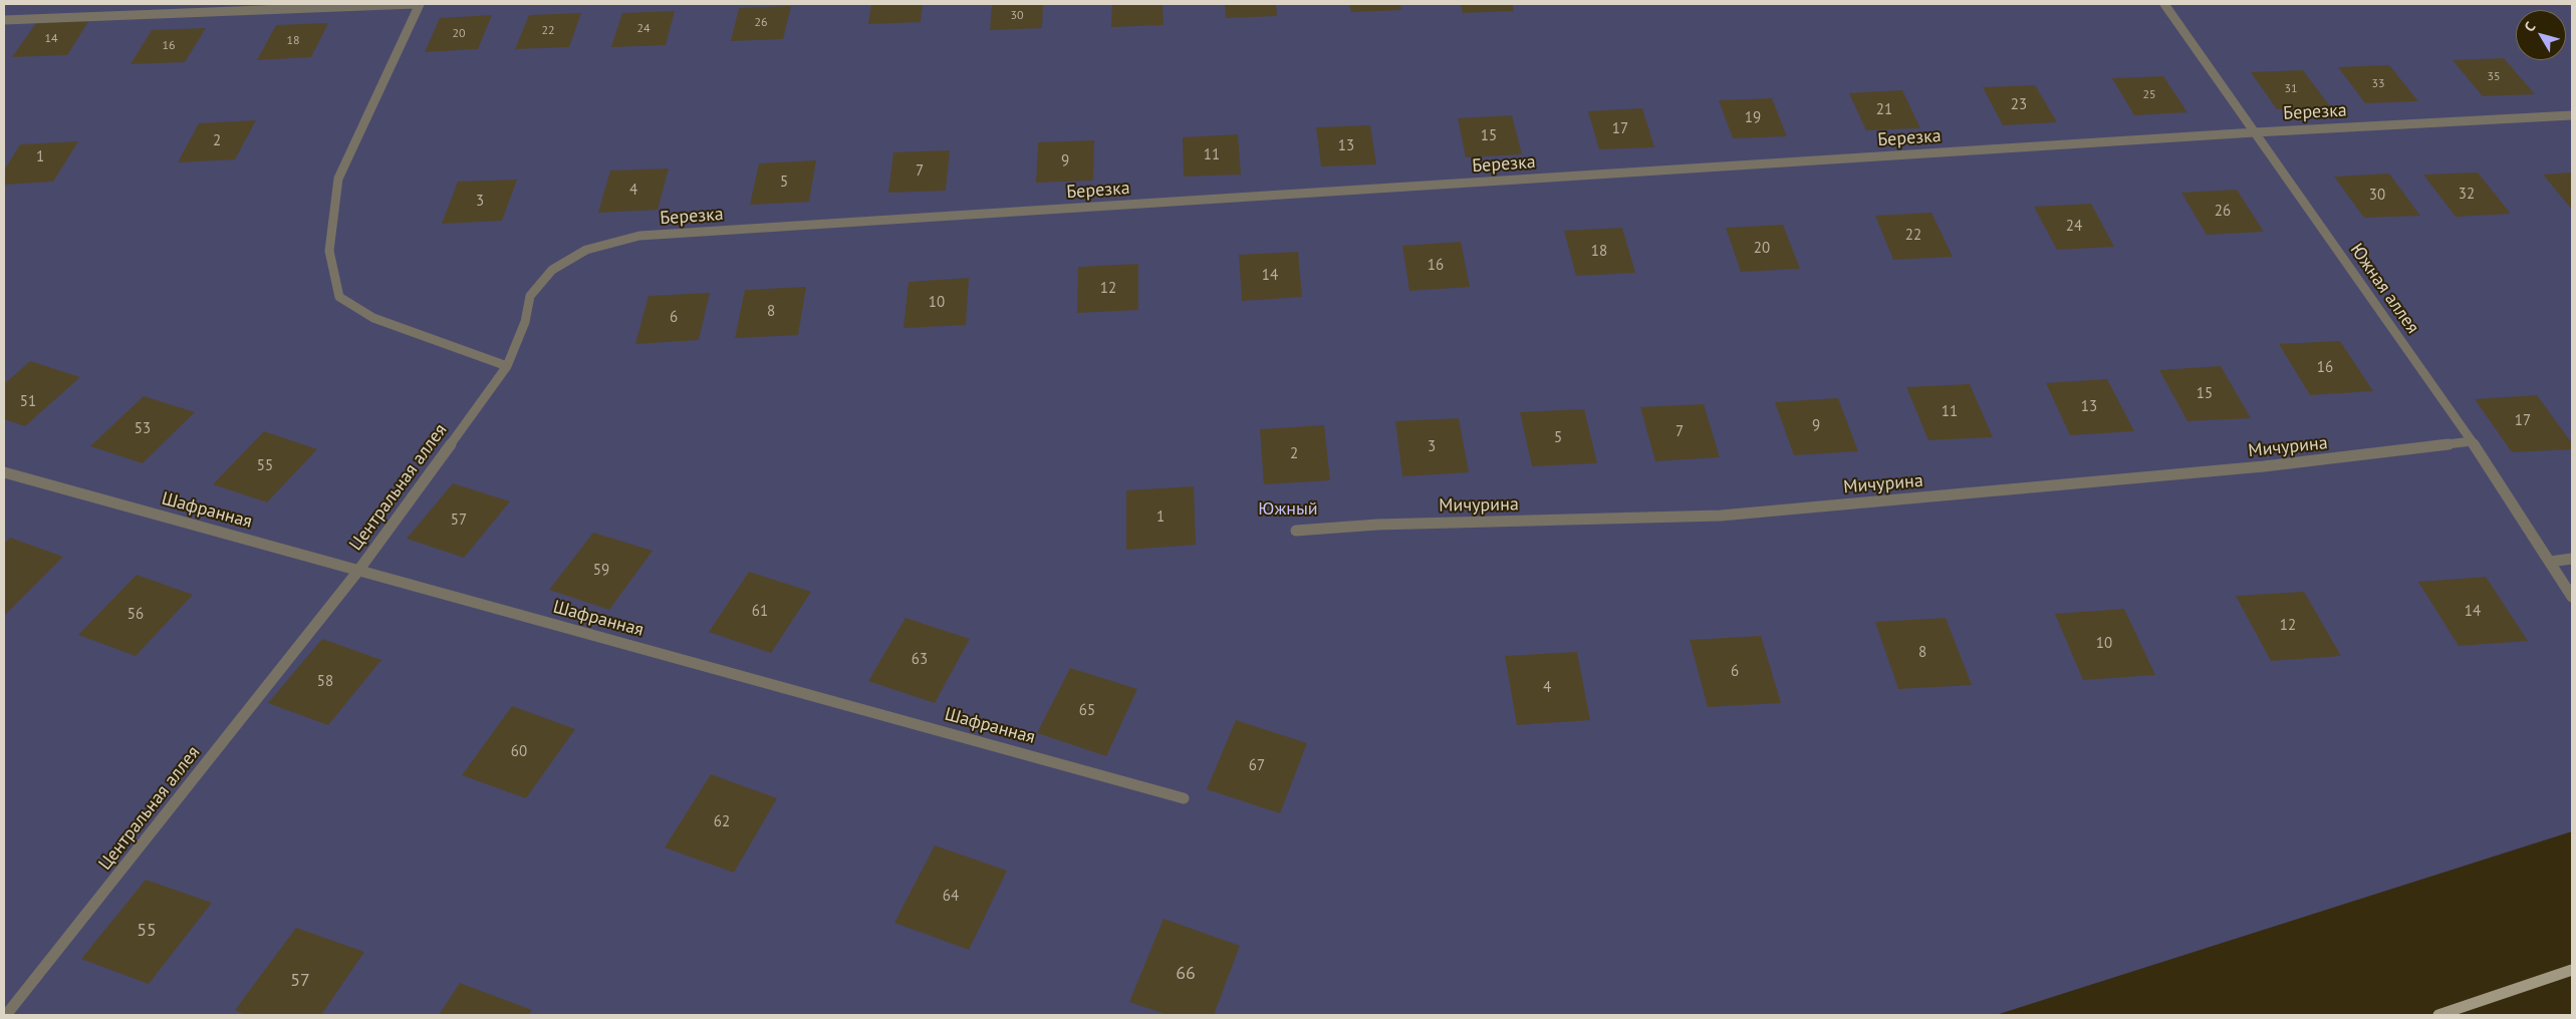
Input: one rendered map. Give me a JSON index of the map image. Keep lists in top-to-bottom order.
{
  "streets": {
    "street": [
      "Березка",
      "Южная аллея",
      "Мичурина",
      "Центральная аллея",
      "Шафранная"
    ]
  },
  "crossings": [
    ["Березка", "Южная аллея"],
    ["Березка", "Центральная аллея"],
    ["Южная аллея", "Мичурина"],
    ["Центральная аллея", "Шафранная"]
  ],
  "parks": ["Южный"],
  "house_numbers": [
    "30",
    "26",
    "24",
    "22",
    "20",
    "14",
    "18",
    "16",
    "35",
    "33",
    "31",
    "25",
    "23",
    "21",
    "19",
    "17",
    "15",
    "2",
    "13",
    "11",
    "1",
    "9",
    "7",
    "5",
    "4",
    "32",
    "30",
    "3",
    "26",
    "24",
    "22",
    "20",
    "18",
    "16",
    "14",
    "12",
    "10",
    "8",
    "6",
    "16",
    "15",
    "51",
    "13",
    "11",
    "17",
    "9",
    "53",
    "7",
    "5",
    "3",
    "2",
    "55",
    "1",
    "57",
    "59",
    "61",
    "14",
    "56",
    "12",
    "10",
    "8",
    "63",
    "6",
    "58",
    "4",
    "65",
    "60",
    "67",
    "62",
    "64",
    "55",
    "66",
    "57"
  ],
  "north": "top left"
}
